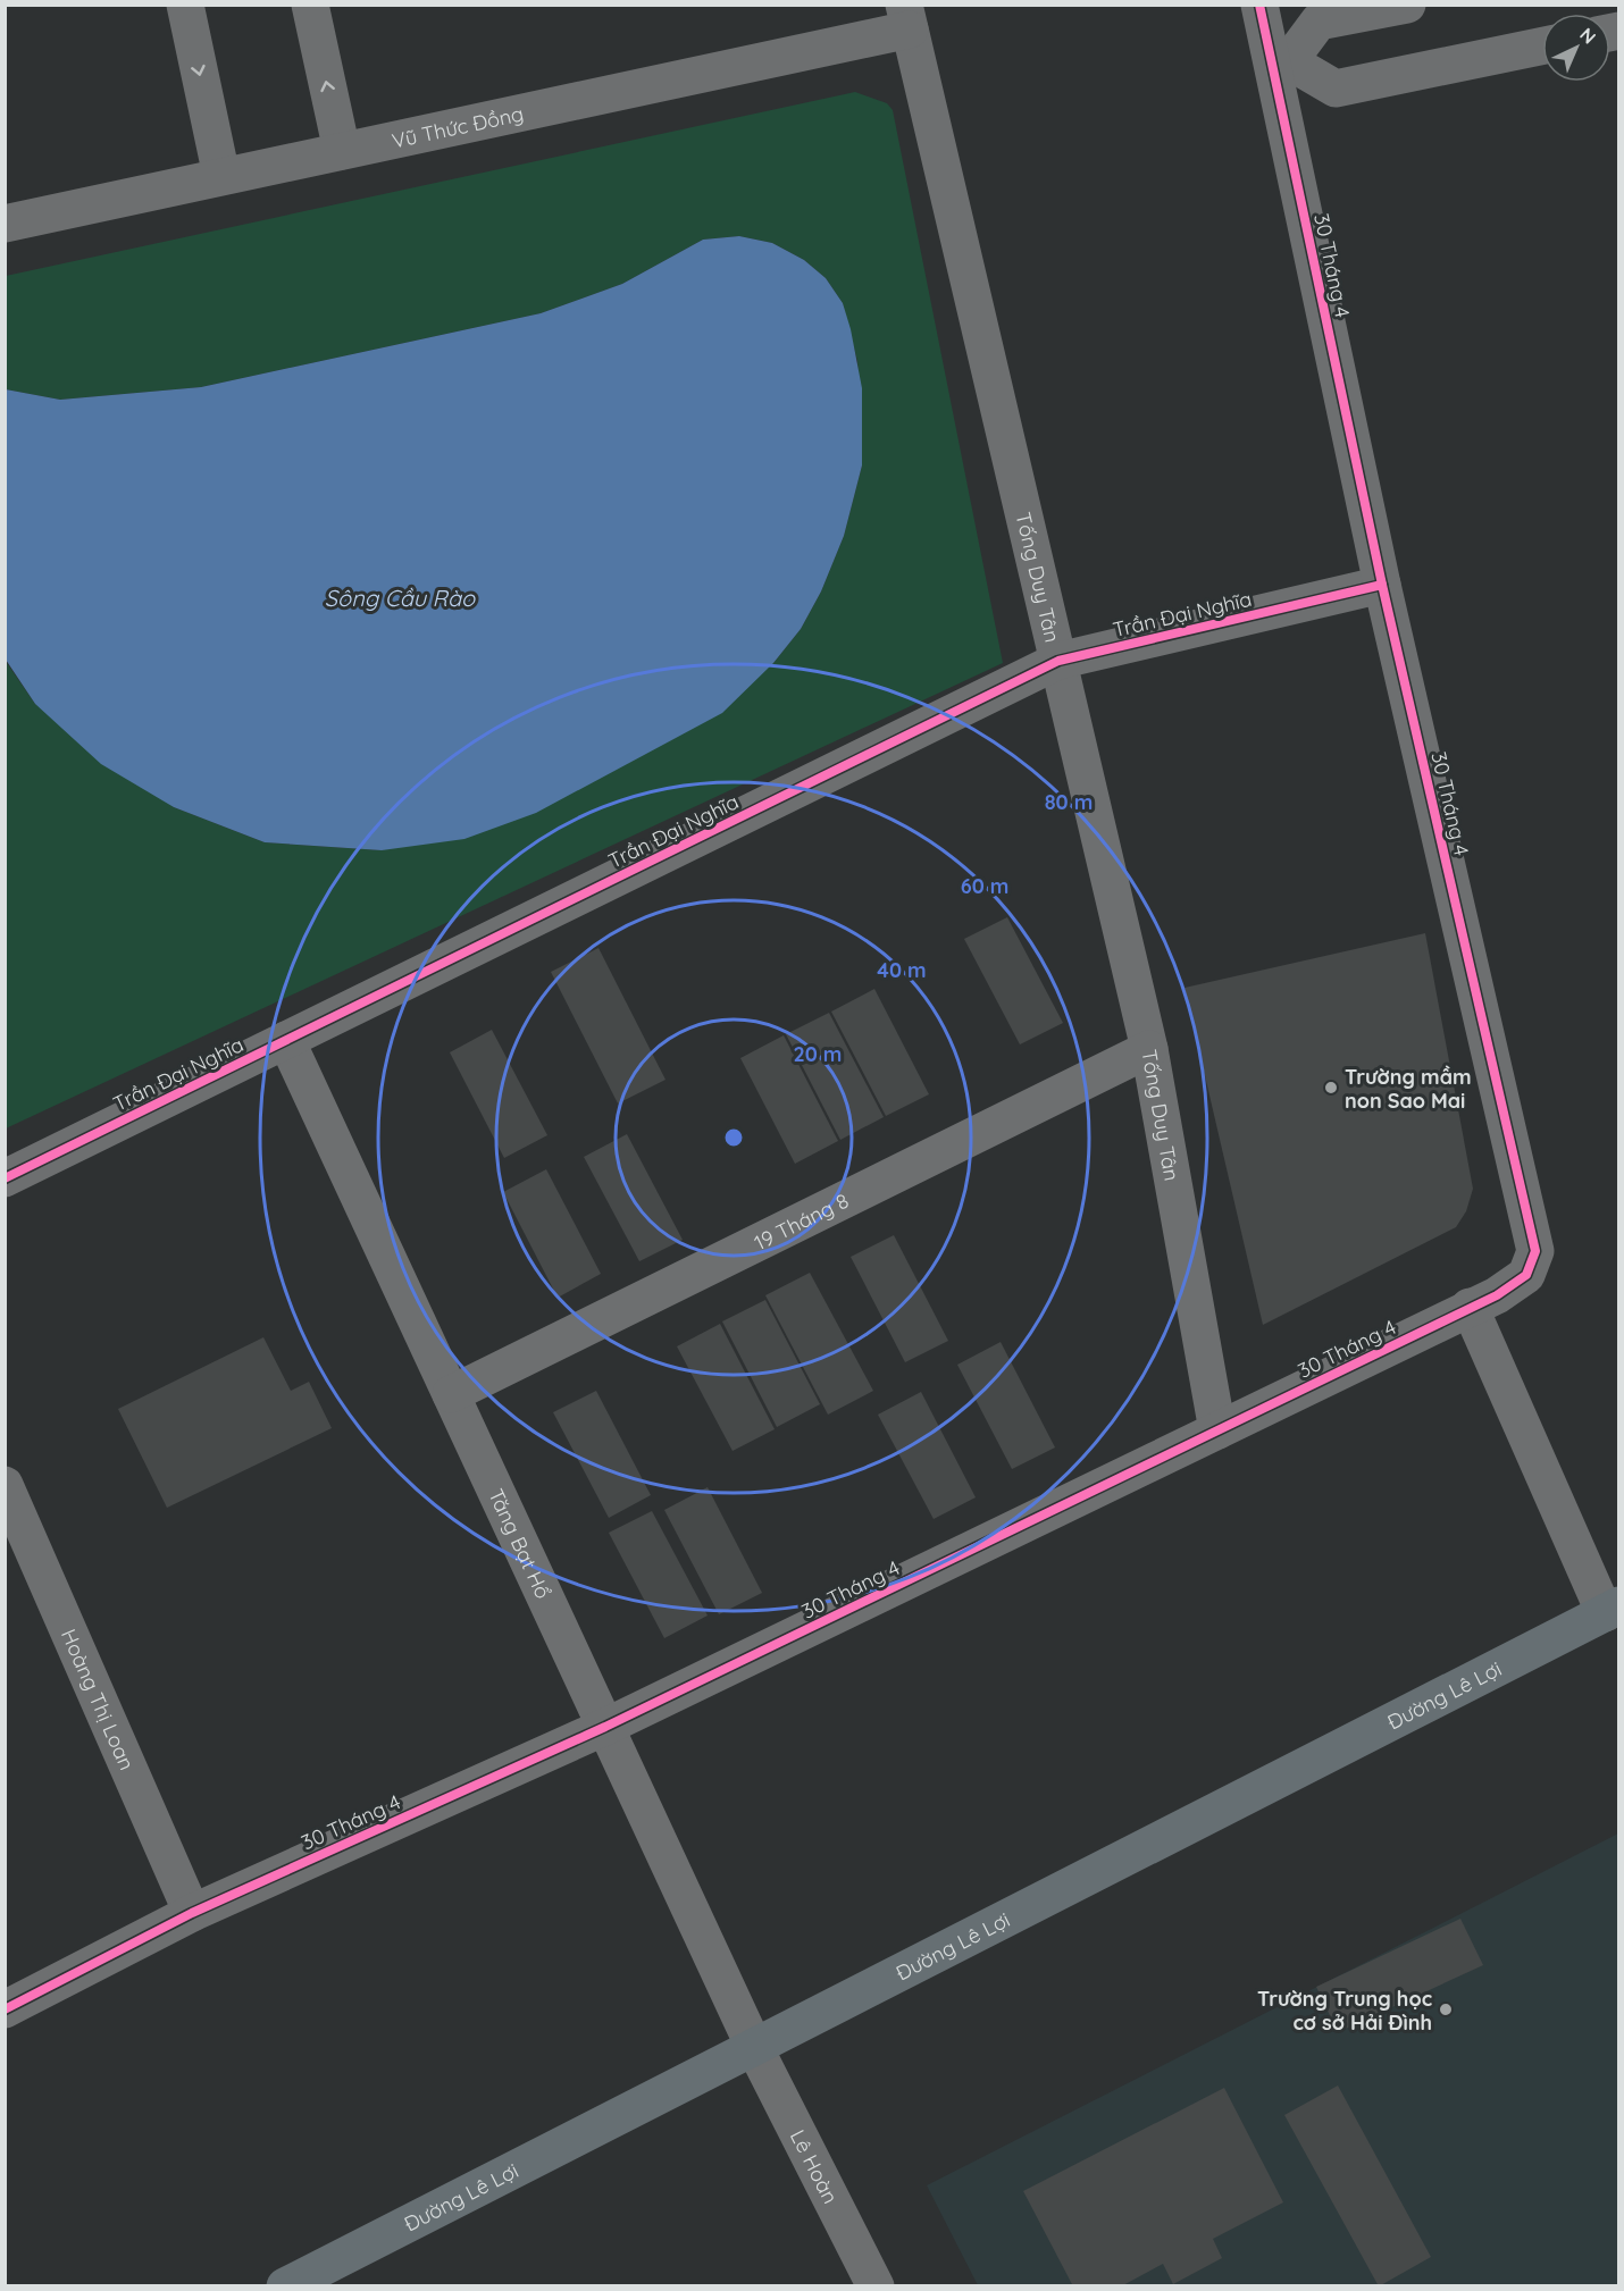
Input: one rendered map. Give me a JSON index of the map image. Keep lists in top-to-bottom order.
{
  "streets": {
    "main road": ["Đường Lê Lợi"],
    "street": [
      "Vũ Thức Đồng",
      "30 Tháng 4",
      "Tống Duy Tân",
      "Trần Đại Nghĩa",
      "19 Tháng 8",
      "Tăng Bạt Hổ",
      "Hoàng Thị Loan",
      "Lê Hoàn"
    ]
  },
  "crossings": [
    ["Vũ Thức Đồng", "Tống Duy Tân"],
    ["30 Tháng 4", "Tống Duy Tân"],
    ["30 Tháng 4", "Trần Đại Nghĩa"],
    ["30 Tháng 4", "Tăng Bạt Hổ"],
    ["30 Tháng 4", "Hoàng Thị Loan"],
    ["Tống Duy Tân", "Trần Đại Nghĩa"],
    ["Tống Duy Tân", "19 Tháng 8"],
    ["Trần Đại Nghĩa", "Tăng Bạt Hổ"],
    ["19 Tháng 8", "Tăng Bạt Hổ"],
    ["Tăng Bạt Hổ", "Đường Lê Lợi"],
    ["Tăng Bạt Hổ", "Lê Hoàn"],
    ["Đường Lê Lợi", "Lê Hoàn"]
  ],
  "water": ["Sông Cầu Rào"],
  "places": ["Trường mầm non Sao Mai", "Trường Trung học cơ sở Hải Đình"],
  "north": "top right",
  "rings": [
    "80 m",
    "60 m",
    "40 m",
    "20 m"
  ]
}
